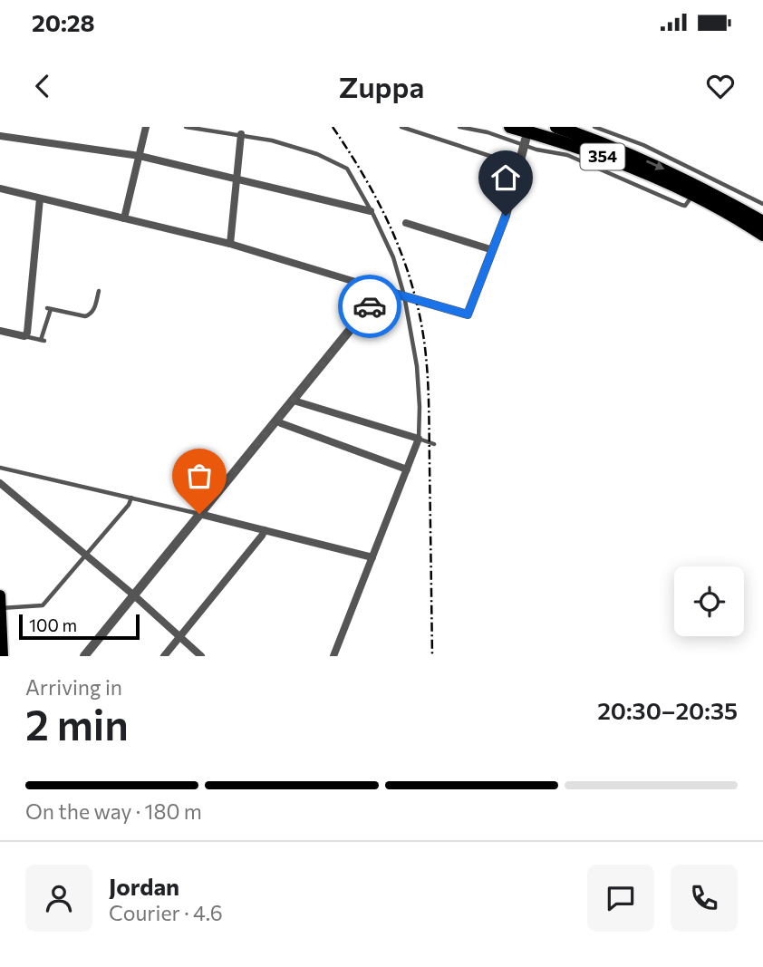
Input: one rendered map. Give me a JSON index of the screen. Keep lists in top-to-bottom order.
{
  "streets": {
    "highway": ["354"]
  },
  "scale_bar": "100 m",
  "page": {
    "status": "20:28",
    "header": "Zuppa",
    "scale": "100 m",
    "heading": ["2 min", "Arriving in", "20:30–20:35"],
    "panel": ["Jordan", "Courier · 4.6"],
    "bar": "On the way · 180 m"
  }
}
